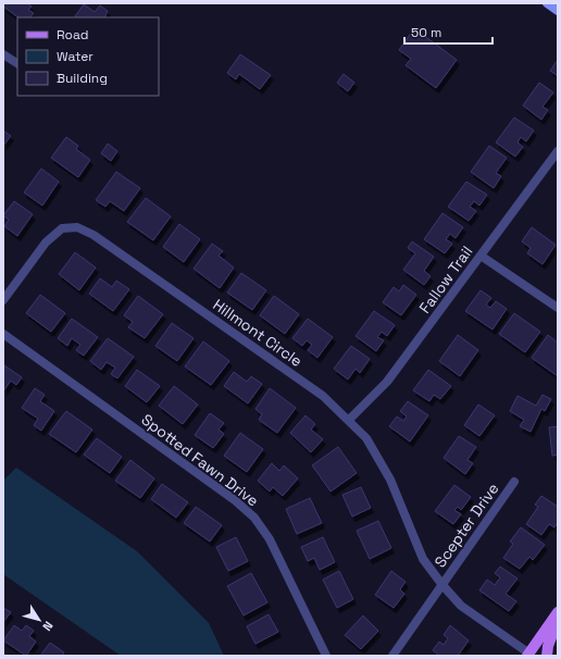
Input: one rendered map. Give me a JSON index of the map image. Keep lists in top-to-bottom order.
{
  "streets": {
    "street": [
      "Fallow Trail",
      "Hillmont Circle",
      "Spotted Fawn Drive",
      "Scepter Drive"
    ]
  },
  "crossings": [
    ["Fallow Trail", "Hillmont Circle"],
    ["Hillmont Circle", "Scepter Drive"]
  ],
  "legend": ["Road", "Water", "Building"],
  "scale_bar": "50 m",
  "north": "bottom right"
}
